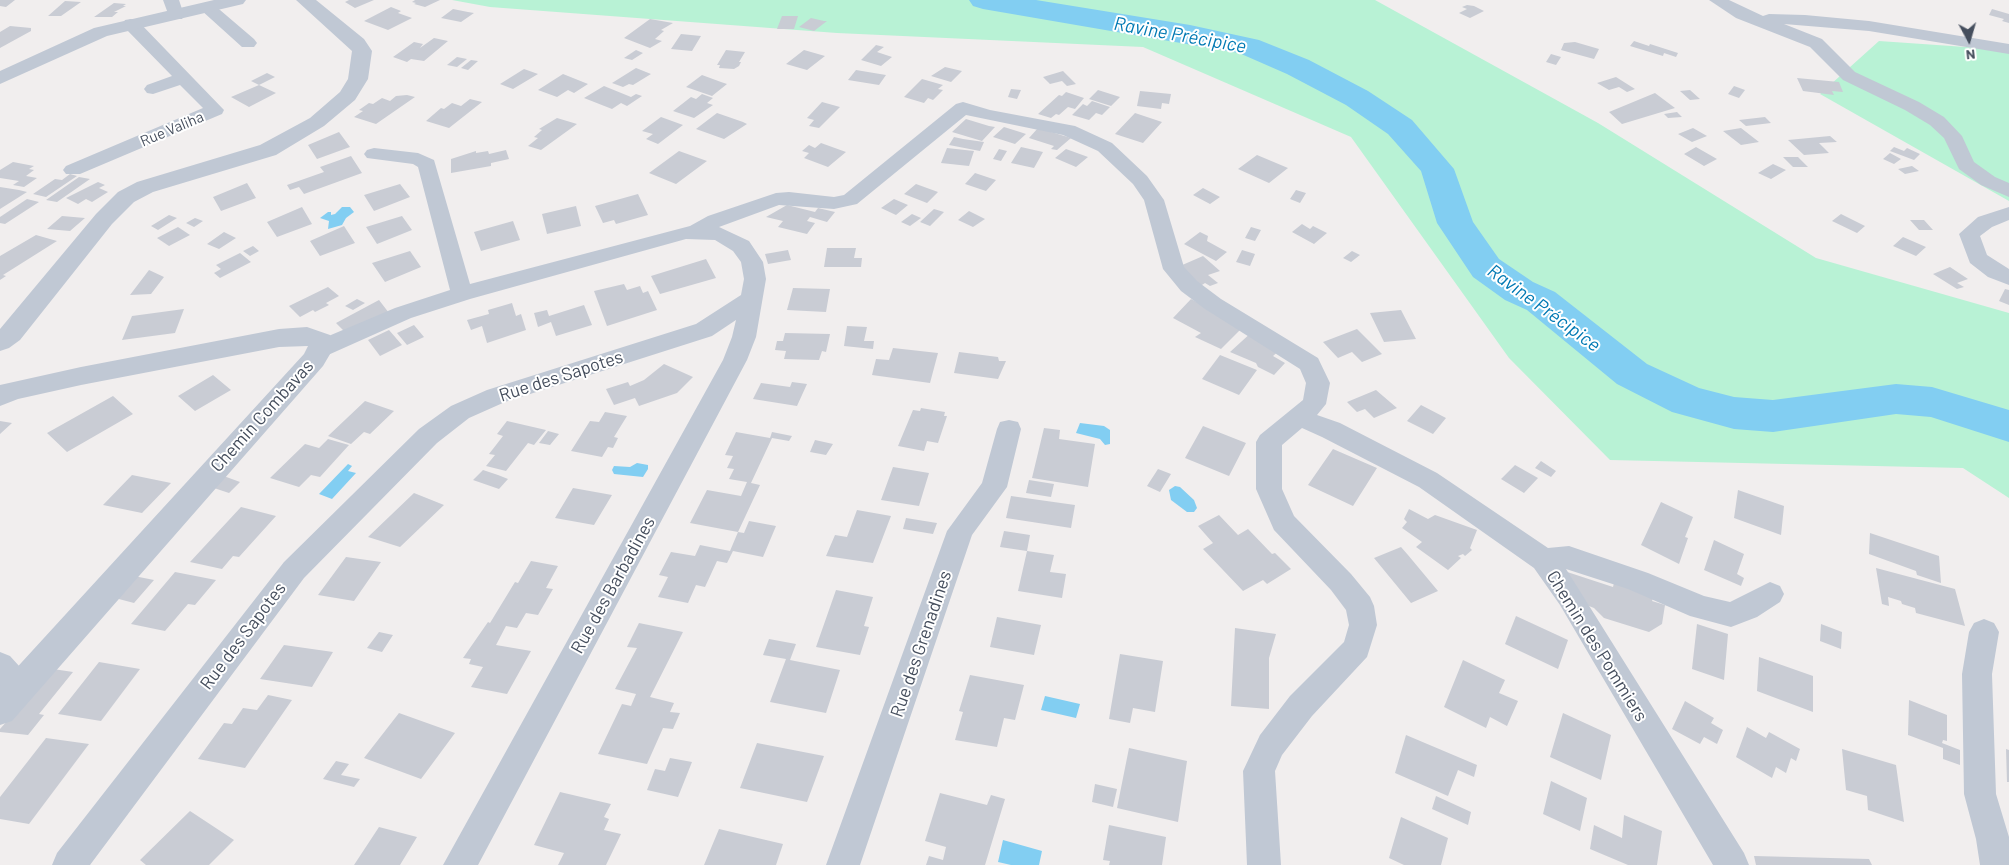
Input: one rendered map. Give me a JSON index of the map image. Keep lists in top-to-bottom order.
{
  "streets": {
    "street": [
      "Rue Valiha",
      "Rue des Sapotes",
      "Chemin Combavas",
      "Rue des Barbadines",
      "Rue des Grenadines",
      "Chemin des Pommiers"
    ]
  },
  "crossings": [
    ["Rue des Sapotes", "Rue des Barbadines"]
  ],
  "water": ["Ravine Précipice"],
  "north": "bottom"
}
